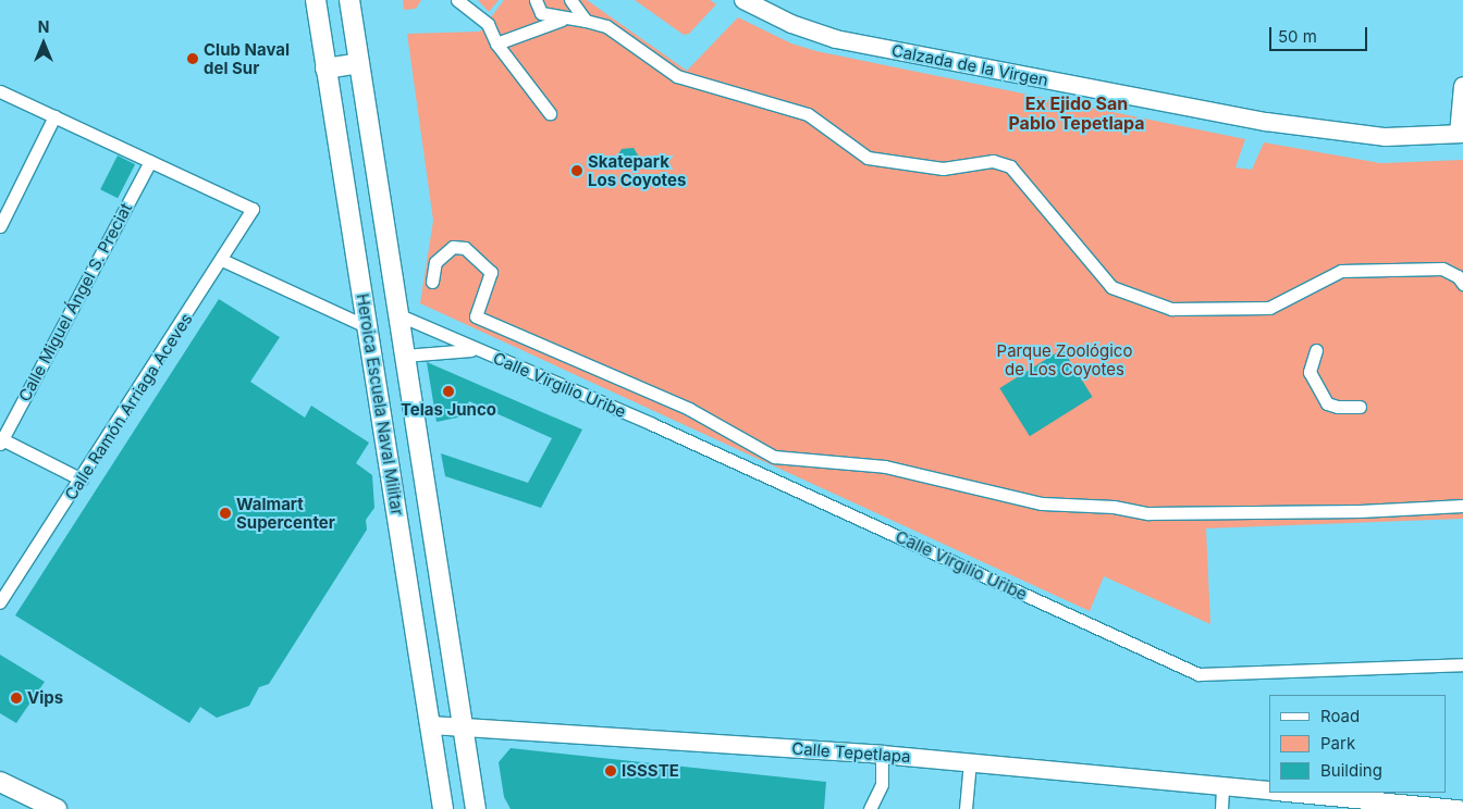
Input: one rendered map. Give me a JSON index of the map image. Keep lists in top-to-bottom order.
{
  "streets": {
    "main road": ["Heroica Escuela Naval Militar"],
    "street": [
      "Calzada de la Virgen",
      "Calle Miguel Ángel S. Preciat",
      "Calle Virgilio Uribe",
      "Calle Ramón Arriaga Aceves",
      "Calle Tepetlapa"
    ]
  },
  "crossings": [
    ["Calle Miguel Ángel S. Preciat", "Calle Ramón Arriaga Aceves"],
    ["Calle Virgilio Uribe", "Heroica Escuela Naval Militar"],
    ["Heroica Escuela Naval Militar", "Calle Tepetlapa"]
  ],
  "districts": ["Ex Ejido San Pablo Tepetlapa"],
  "parks": ["Parque Zoológico de Los Coyotes"],
  "places": [
    "Club Naval del Sur",
    "Skatepark Los Coyotes",
    "Telas Junco",
    "Walmart Supercenter",
    "Vips",
    "ISSSTE"
  ],
  "legend": ["Road", "Park", "Building"],
  "scale_bar": "50 m",
  "north": "top"
}
